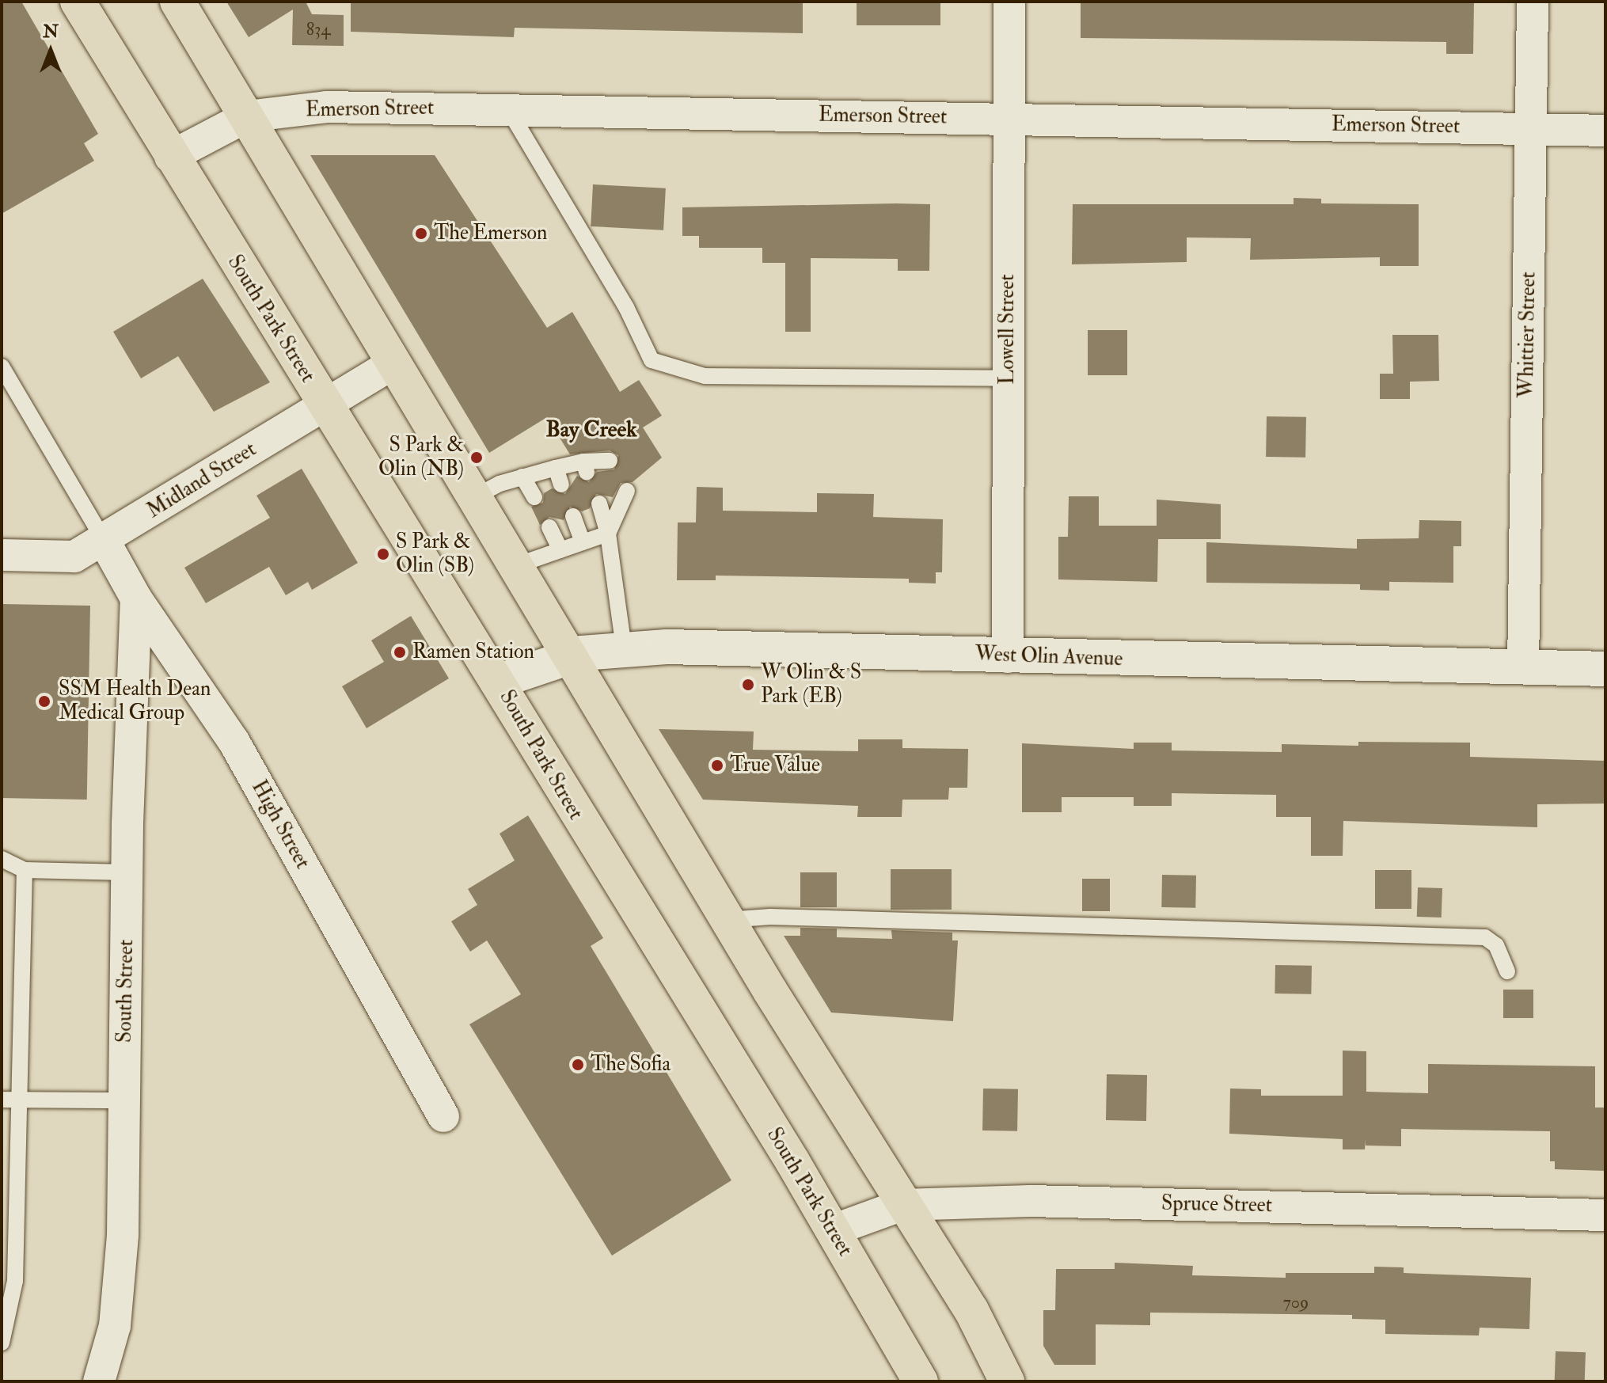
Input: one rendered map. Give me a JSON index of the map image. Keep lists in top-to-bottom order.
{
  "streets": {
    "main road": ["South Park Street"],
    "street": [
      "Emerson Street",
      "Lowell Street",
      "Whittier Street",
      "Midland Street",
      "West Olin Avenue",
      "High Street",
      "South Street",
      "Spruce Street"
    ]
  },
  "crossings": [
    ["Emerson Street", "South Park Street"],
    ["Emerson Street", "Lowell Street"],
    ["Emerson Street", "Whittier Street"],
    ["South Park Street", "Midland Street"],
    ["South Park Street", "West Olin Avenue"],
    ["South Park Street", "Spruce Street"],
    ["Lowell Street", "West Olin Avenue"],
    ["Whittier Street", "West Olin Avenue"],
    ["Midland Street", "High Street"],
    ["High Street", "South Street"]
  ],
  "districts": ["Bay Creek"],
  "places": [
    "The Emerson",
    "S Park & Olin (NB)",
    "S Park & Olin (SB)",
    "Ramen Station",
    "W Olin & S Park (EB)",
    "SSM Health Dean Medical Group",
    "True Value",
    "The Sofia"
  ],
  "house_numbers": ["834", "709"],
  "north": "top"
}
